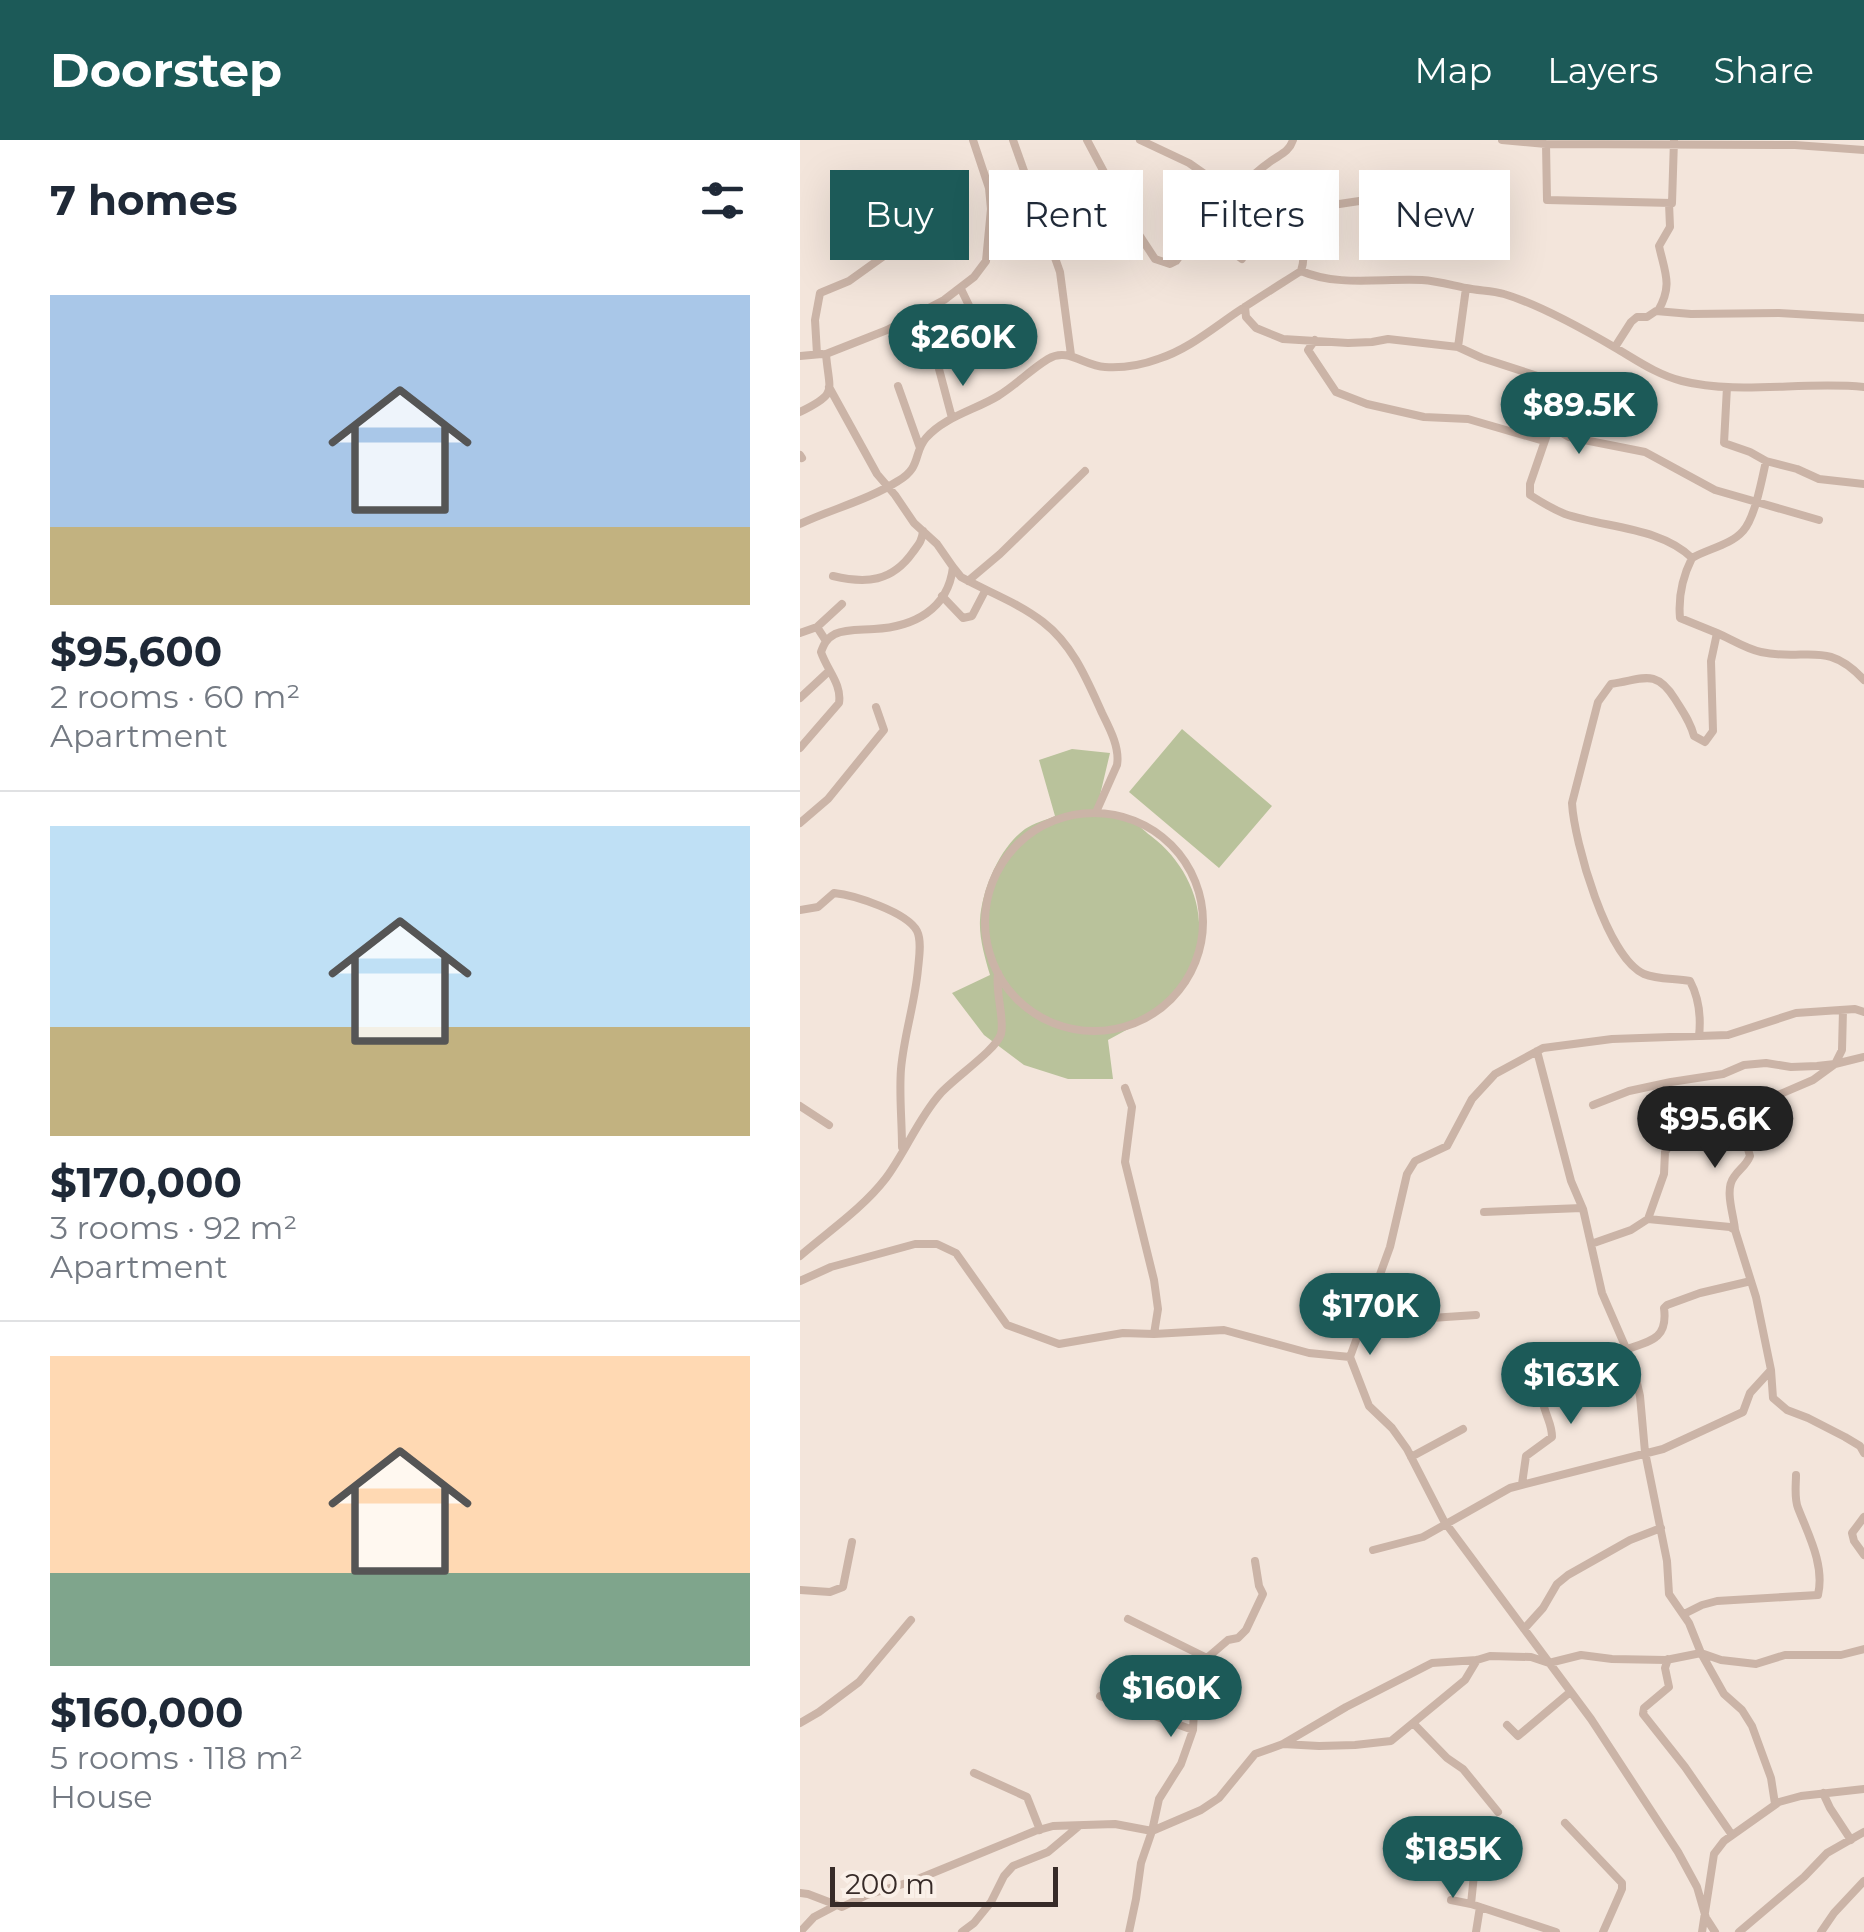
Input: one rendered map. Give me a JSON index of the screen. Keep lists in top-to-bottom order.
{
  "scale_bar": "200 m",
  "page": {
    "header": "Doorstep",
    "nav": ["Map", "Layers", "Share"],
    "heading": "7 homes",
    "chip": [
      "Buy",
      "Rent",
      "Filters",
      "New"
    ],
    "list": [
      {
        "name": "$95,600",
        "note": "2 rooms · 60 m² · Apartment"
      },
      {
        "name": "$170,000",
        "note": "3 rooms · 92 m² · Apartment"
      },
      {
        "name": "$160,000",
        "note": "5 rooms · 118 m² · House"
      }
    ],
    "price": [
      "$260K",
      "$89.5K",
      "$95.6K",
      "$170K",
      "$163K",
      "$160K",
      "$185K"
    ],
    "scale": "200 m"
  }
}
